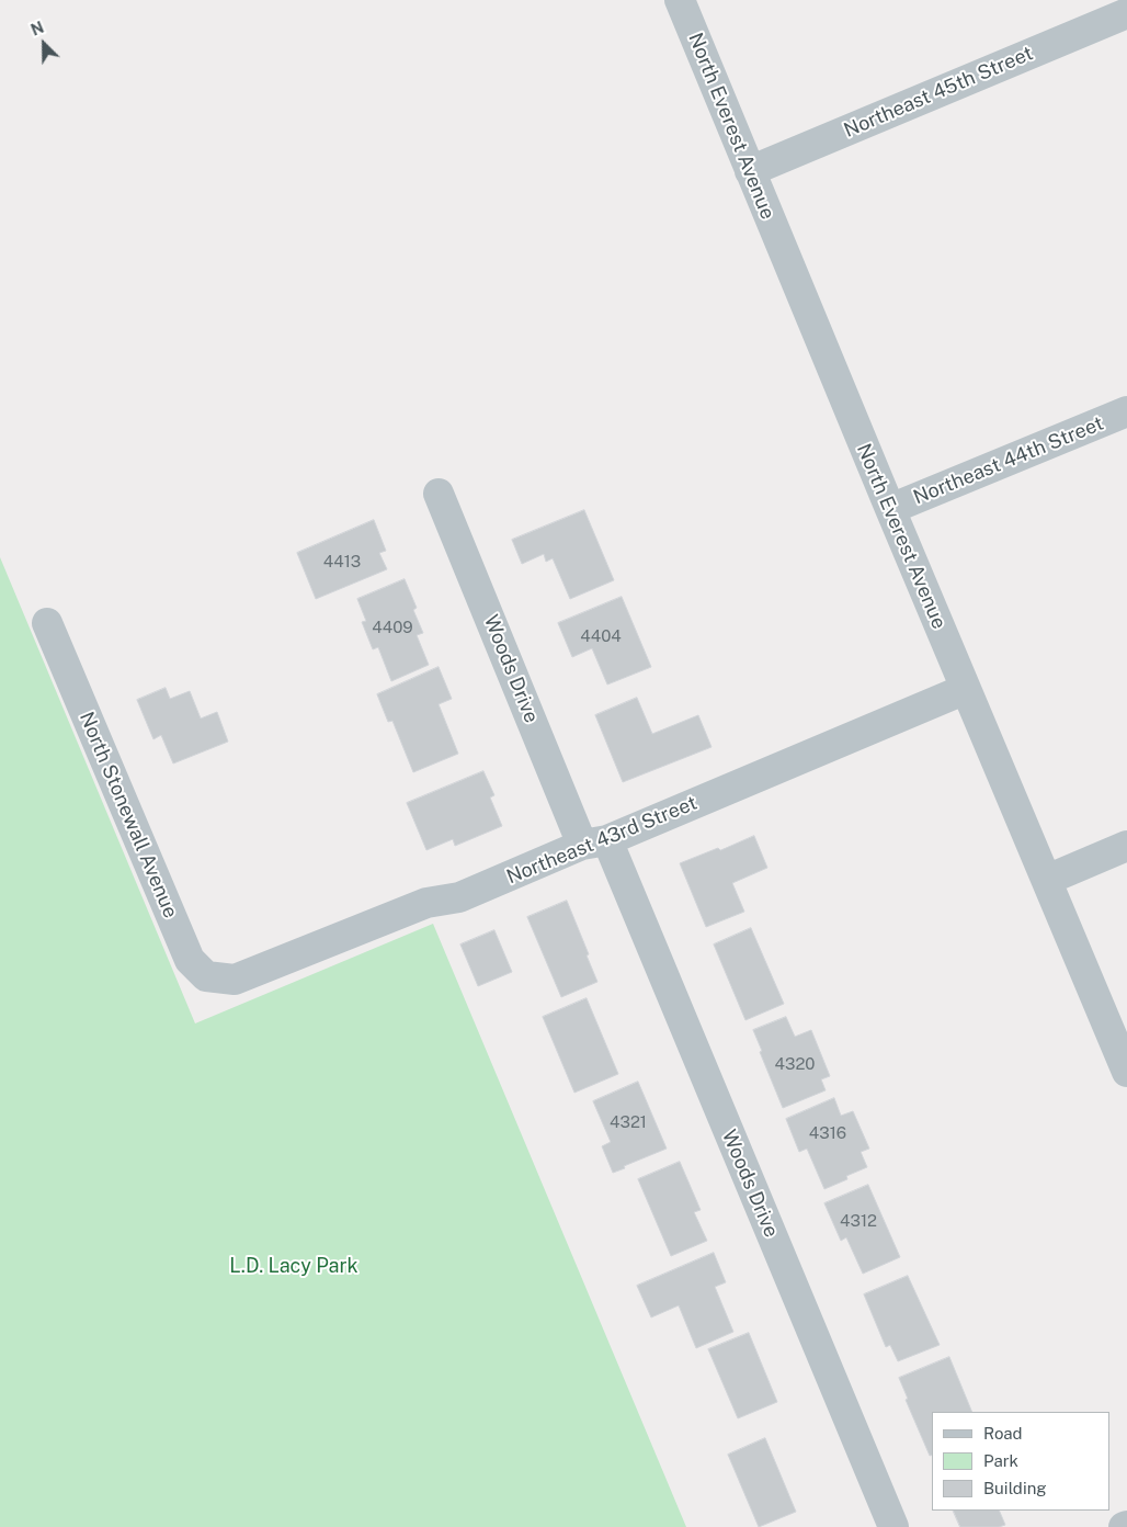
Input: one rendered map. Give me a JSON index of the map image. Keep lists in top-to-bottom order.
{
  "streets": {
    "street": [
      "Northeast 45th Street",
      "North Everest Avenue",
      "Northeast 44th Street",
      "Woods Drive",
      "North Stonewall Avenue",
      "Northeast 43rd Street"
    ]
  },
  "crossings": [
    ["Northeast 45th Street", "North Everest Avenue"],
    ["North Everest Avenue", "Northeast 44th Street"],
    ["North Everest Avenue", "Northeast 43rd Street"],
    ["Woods Drive", "Northeast 43rd Street"],
    ["North Stonewall Avenue", "Northeast 43rd Street"]
  ],
  "parks": ["L.D. Lacy Park"],
  "house_numbers": [
    "4413",
    "4409",
    "4404",
    "4320",
    "4321",
    "4316",
    "4312"
  ],
  "legend": ["Road", "Park", "Building"],
  "north": "top left"
}
